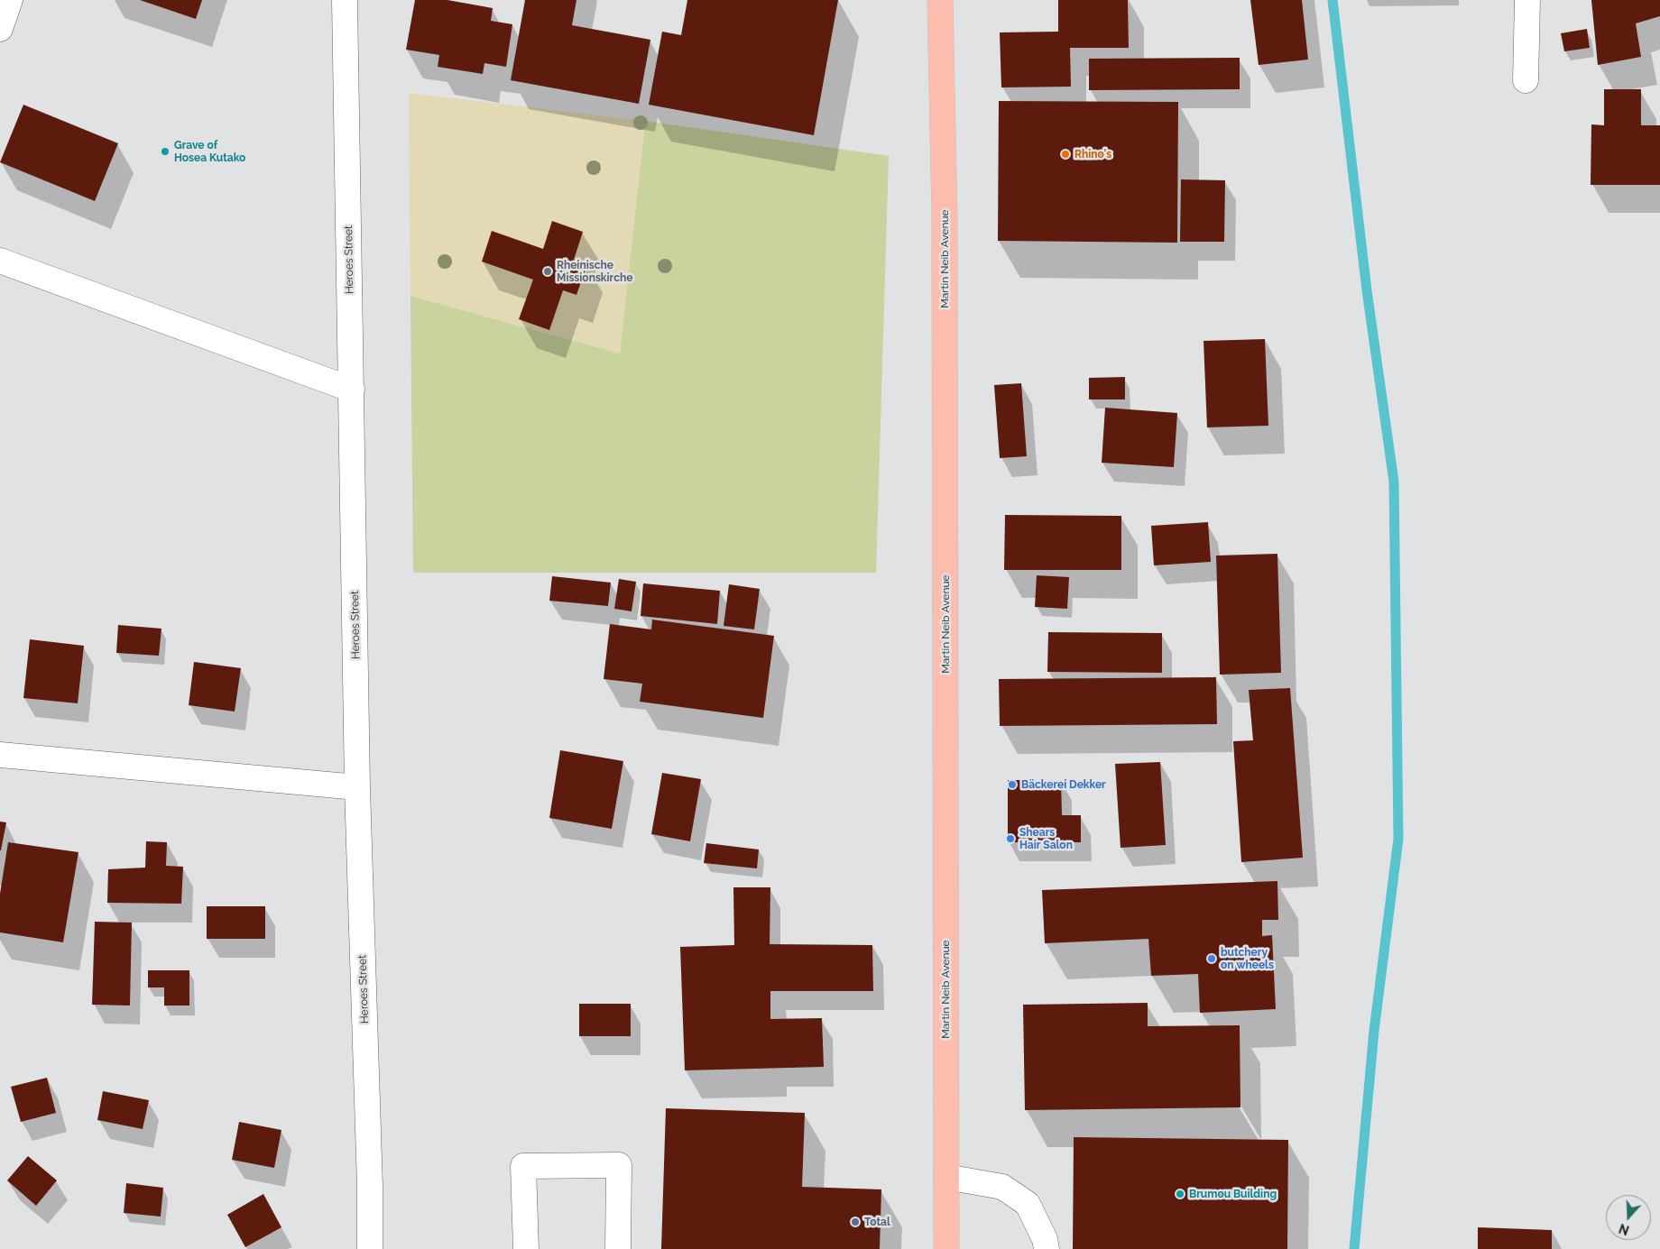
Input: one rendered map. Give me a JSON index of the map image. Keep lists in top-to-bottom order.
{
  "streets": {
    "main road": ["Martin Neib Avenue"],
    "street": ["Heroes Street"]
  },
  "places": [
    "Grave of Hosea Kutako",
    "Rhino's",
    "Rheinische Missionskirche",
    "Bäckerei Dekker",
    "Shears Hair Salon",
    "butchery on wheels",
    "Brumou Building",
    "Total"
  ],
  "north": "bottom"
}
